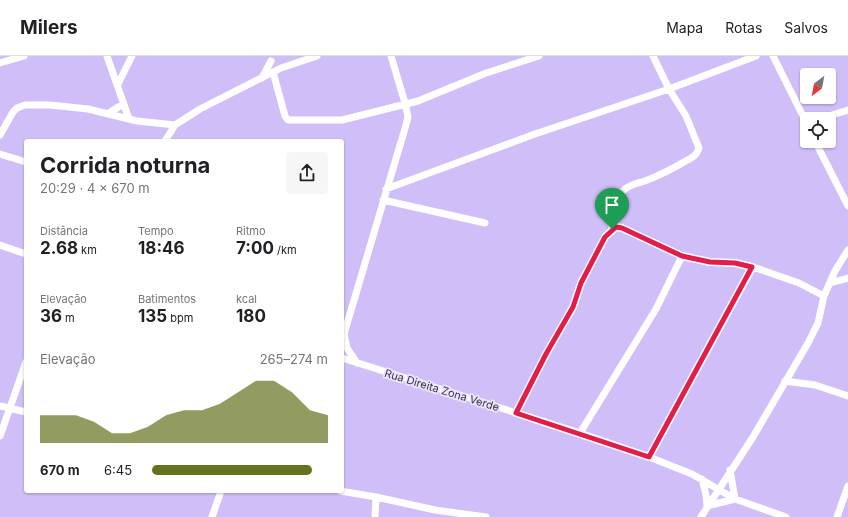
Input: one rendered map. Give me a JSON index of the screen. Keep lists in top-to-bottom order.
{
  "streets": {
    "street": ["Rua Direita Zona Verde"]
  },
  "north": "bottom left",
  "page": {
    "header": "Milers",
    "nav": ["Mapa", "Rotas", "Salvos"],
    "heading": ["Corrida noturna", "20:29 · 4 × 670 m"],
    "stats": [
      ["Distância", "2.68 km"],
      ["Tempo", "18:46"],
      ["Ritmo", "7:00 /km"],
      ["Elevação", "36 m"],
      ["Batimentos", "135 bpm"],
      ["kcal", "180"]
    ],
    "chart": ["Elevação", "265–274 m"],
    "list": [
      {
        "name": "670 m",
        "note": "6:45"
      }
    ]
  }
}
